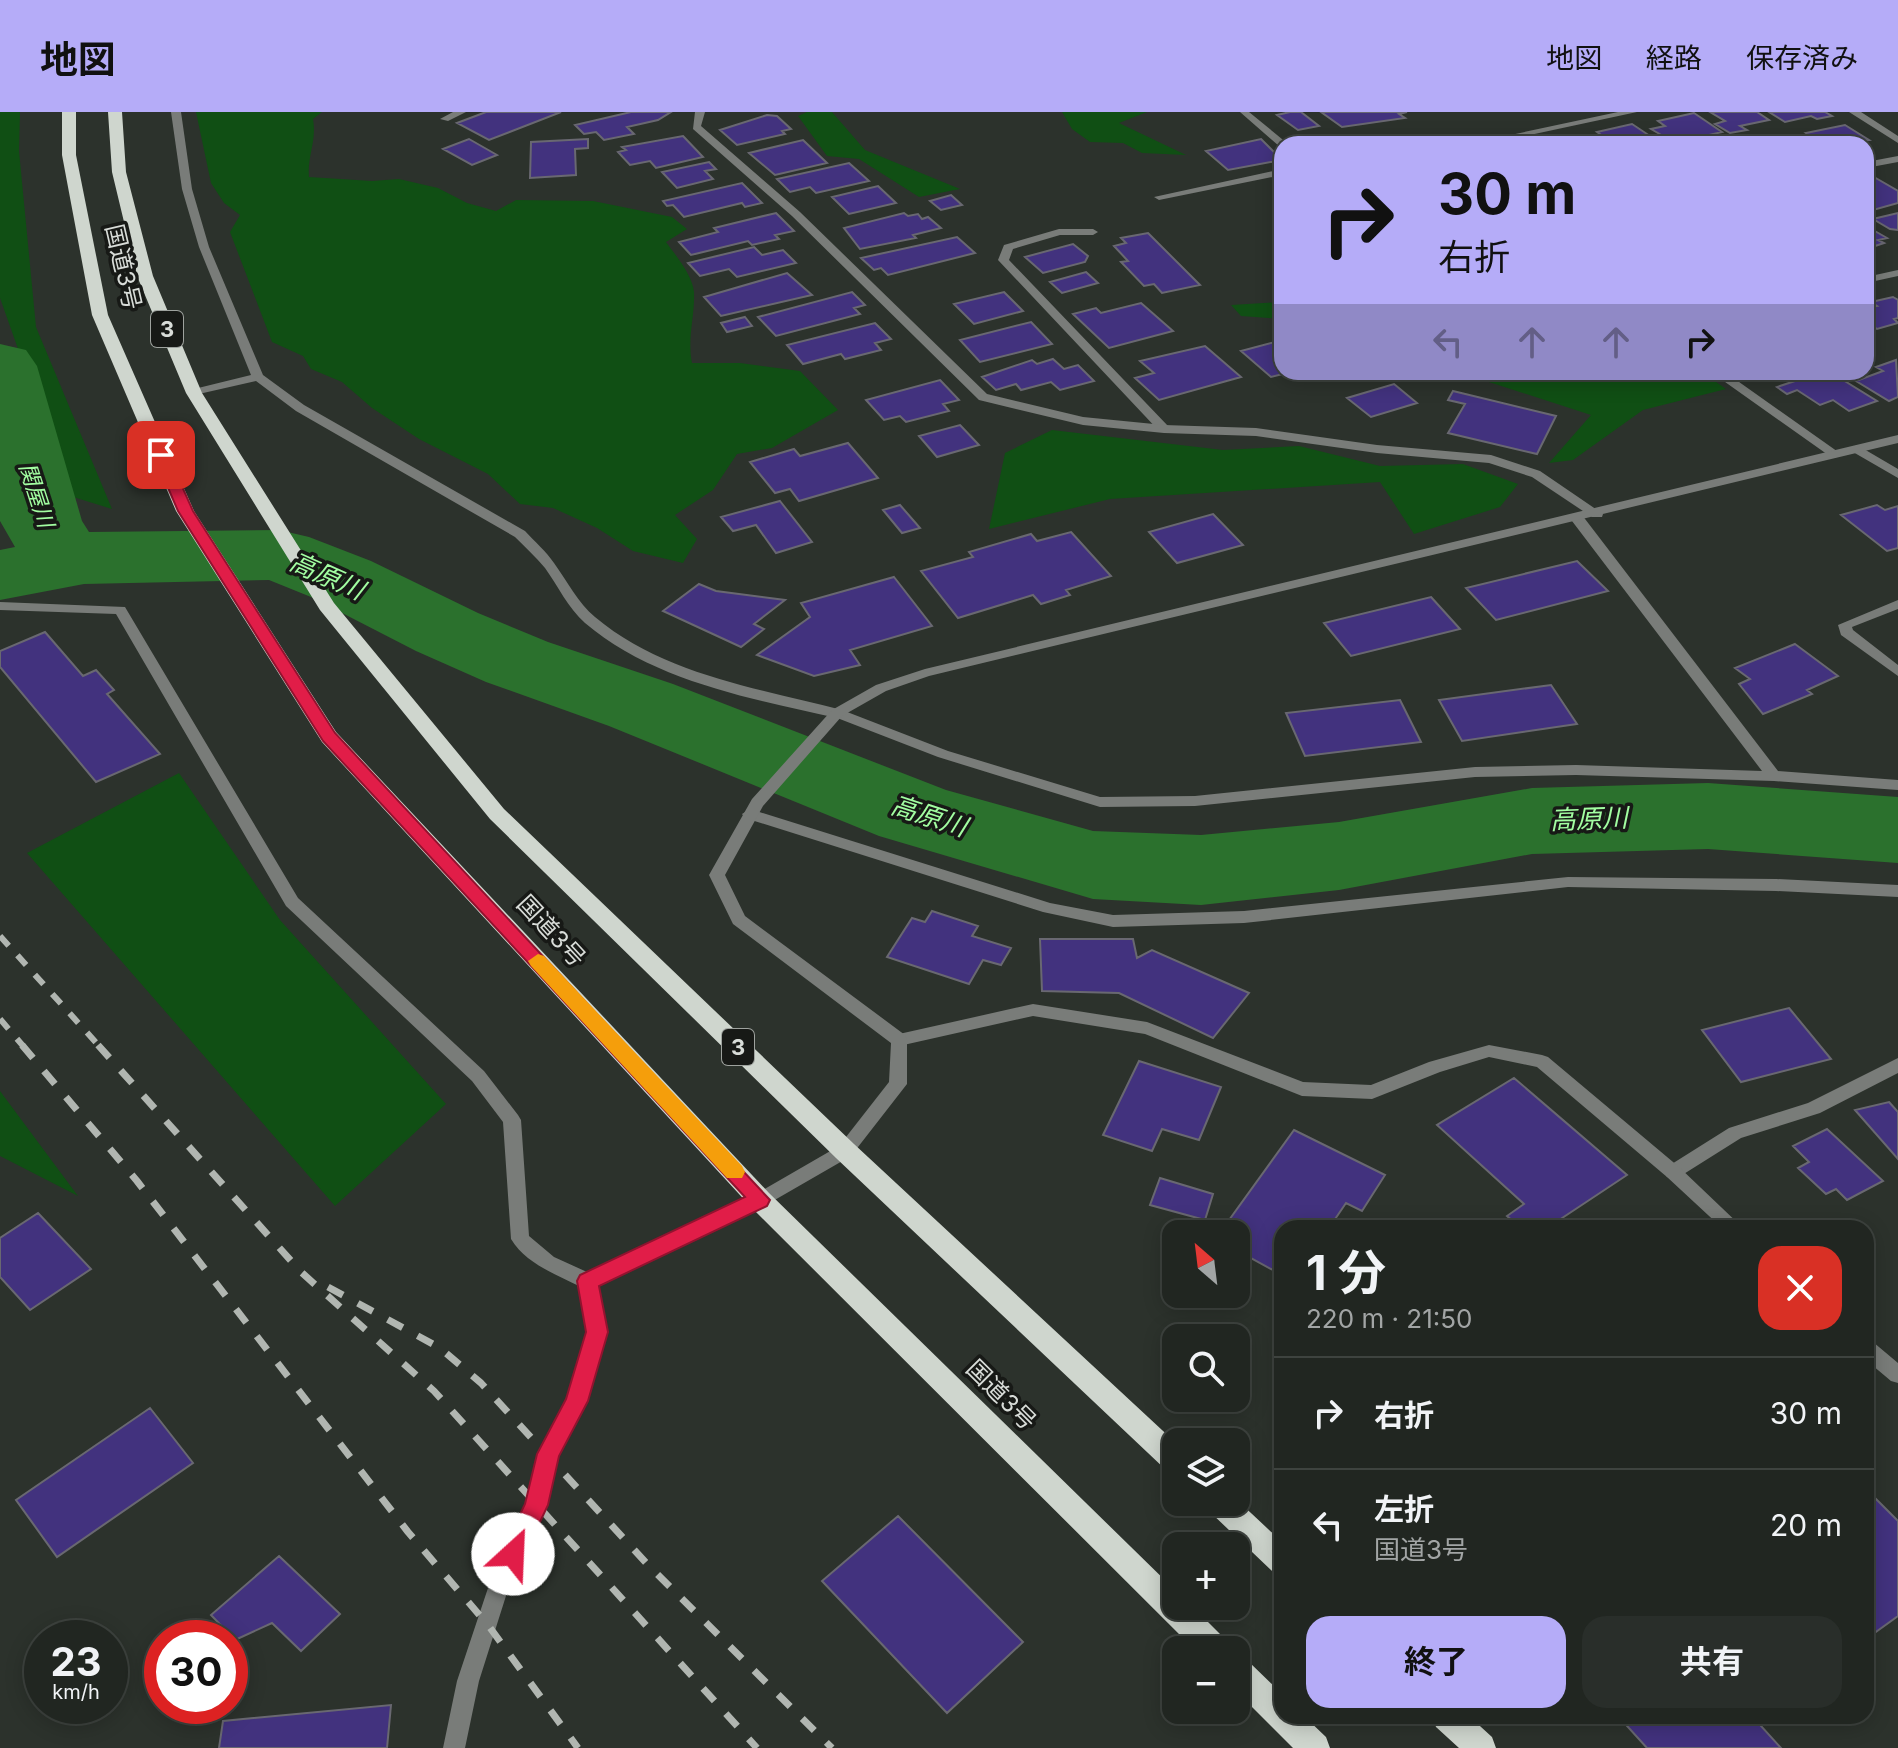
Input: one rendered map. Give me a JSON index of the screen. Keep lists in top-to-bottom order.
{
  "streets": {
    "highway": ["国道3号", "3"]
  },
  "water": ["関屋川", "高原川"],
  "north": "top left",
  "page": {
    "header": "地図",
    "nav": ["地図", "経路", "保存済み"],
    "turn": ["30 m", "右折"],
    "map_buttons": ["+", "−"],
    "heading": ["1 分", "220 m · 21:50"],
    "list": [
      {
        "name": "右折",
        "value": "30 m"
      },
      {
        "name": "左折",
        "note": "国道3号",
        "value": "20 m"
      }
    ],
    "buttons": ["終了", "共有"],
    "speed": "23 km/h",
    "limit": "30"
  }
}
